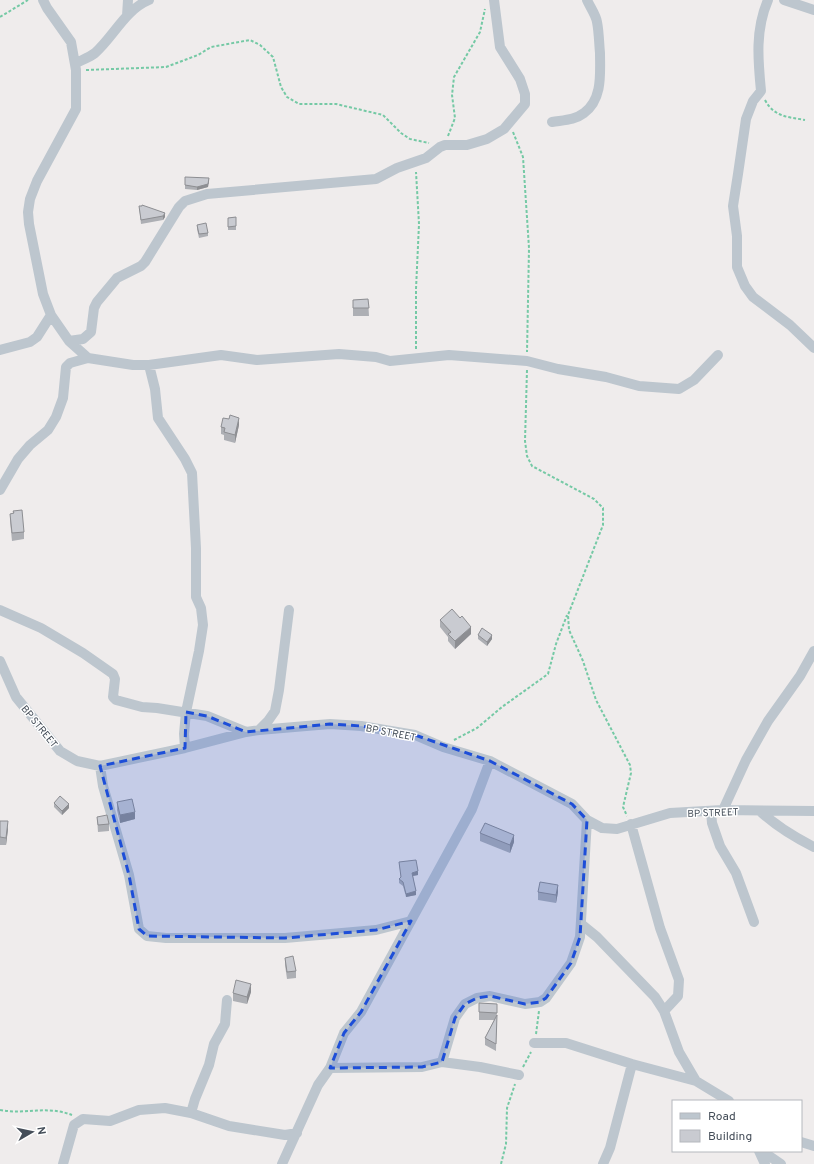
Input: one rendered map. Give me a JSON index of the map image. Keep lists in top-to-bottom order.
{
  "streets": {
    "street": ["BP STREET"]
  },
  "legend": ["Road", "Building"],
  "north": "right"
}
